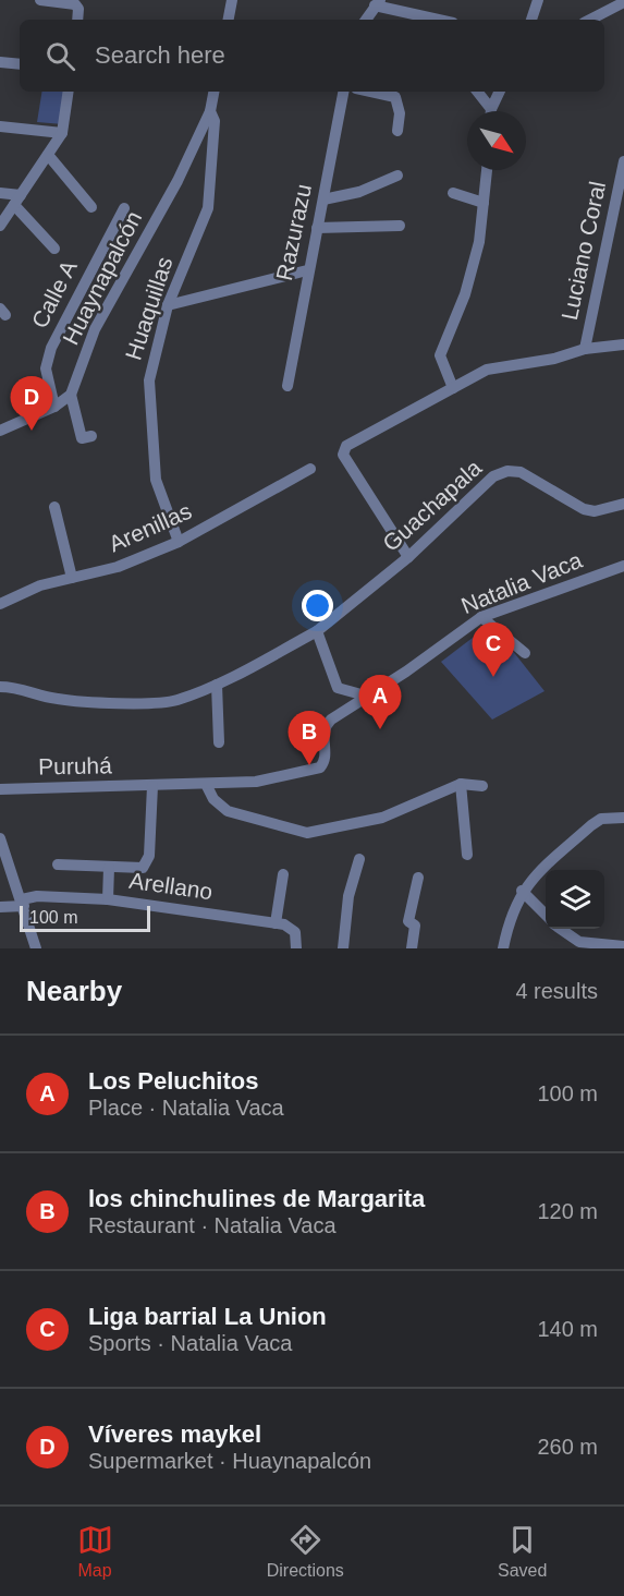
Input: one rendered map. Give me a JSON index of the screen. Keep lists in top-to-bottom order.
{
  "streets": {
    "street": [
      "Razurazu",
      "Luciano Coral",
      "Huaynapalcón",
      "Calle A",
      "Huaquillas",
      "Guachapala",
      "Arenillas",
      "Natalia Vaca",
      "Puruhá",
      "Arellano"
    ]
  },
  "crossings": [
    ["Huaynapalcón", "Huaquillas"],
    ["Huaquillas", "Arenillas"],
    ["Natalia Vaca", "Puruhá"]
  ],
  "scale_bar": "100 m",
  "north": "bottom right",
  "page": {
    "search": "Search here",
    "pins": [
      "D",
      "C",
      "A",
      "B"
    ],
    "scale": "100 m",
    "heading": ["Nearby", "4 results"],
    "list": [
      {
        "mark": "A",
        "name": "Los Peluchitos",
        "note": "Place · Natalia Vaca",
        "value": "100 m"
      },
      {
        "mark": "B",
        "name": "los chinchulines de Margarita",
        "note": "Restaurant · Natalia Vaca",
        "value": "120 m"
      },
      {
        "mark": "C",
        "name": "Liga barrial La Union",
        "note": "Sports · Natalia Vaca",
        "value": "140 m"
      },
      {
        "mark": "D",
        "name": "Víveres maykel",
        "note": "Supermarket · Huaynapalcón",
        "value": "260 m"
      }
    ],
    "nav": ["Map", "Directions", "Saved"]
  }
}
